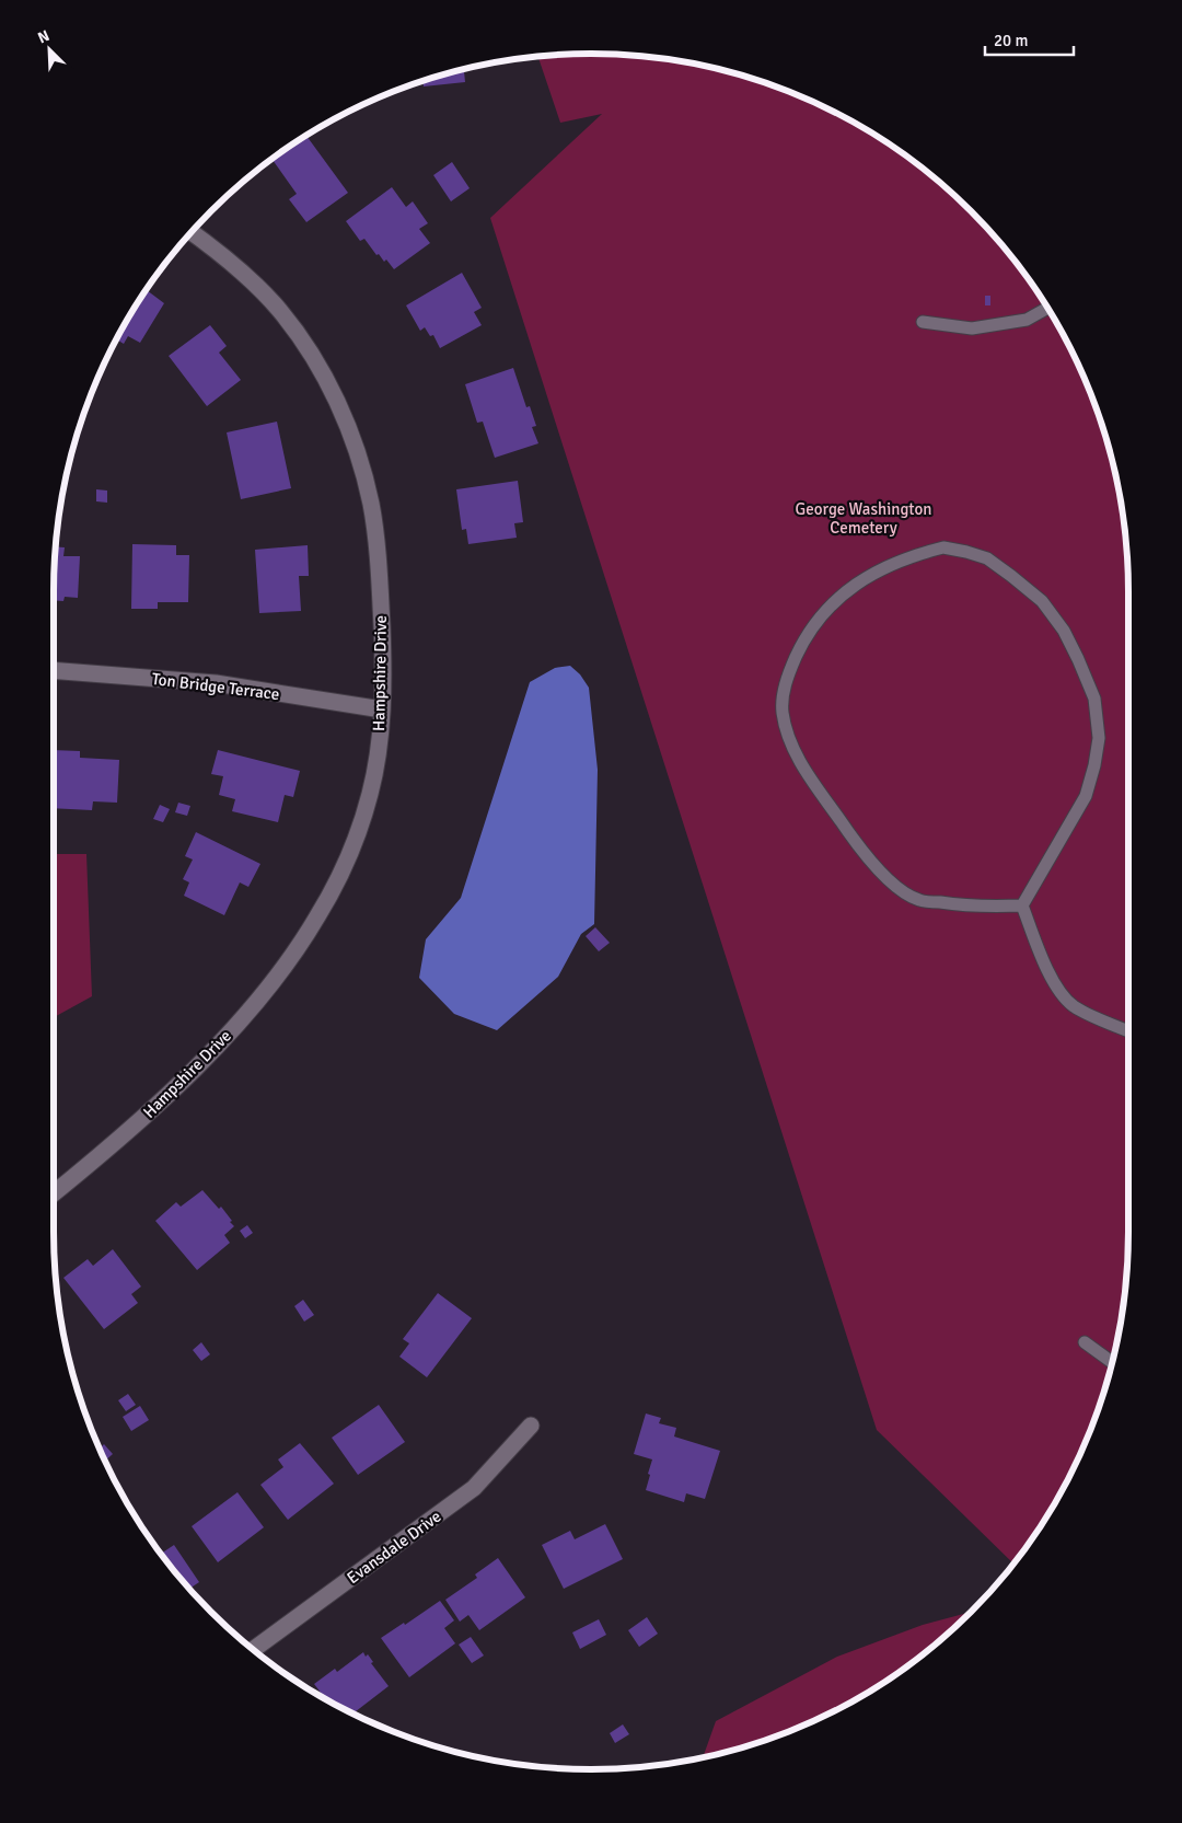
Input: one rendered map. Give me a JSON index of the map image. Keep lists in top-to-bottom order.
{
  "streets": {
    "street": ["Hampshire Drive", "Ton Bridge Terrace", "Evansdale Drive"]
  },
  "crossings": [
    ["Hampshire Drive", "Ton Bridge Terrace"]
  ],
  "parks": ["George Washington Cemetery"],
  "scale_bar": "20 m",
  "north": "top left"
}
